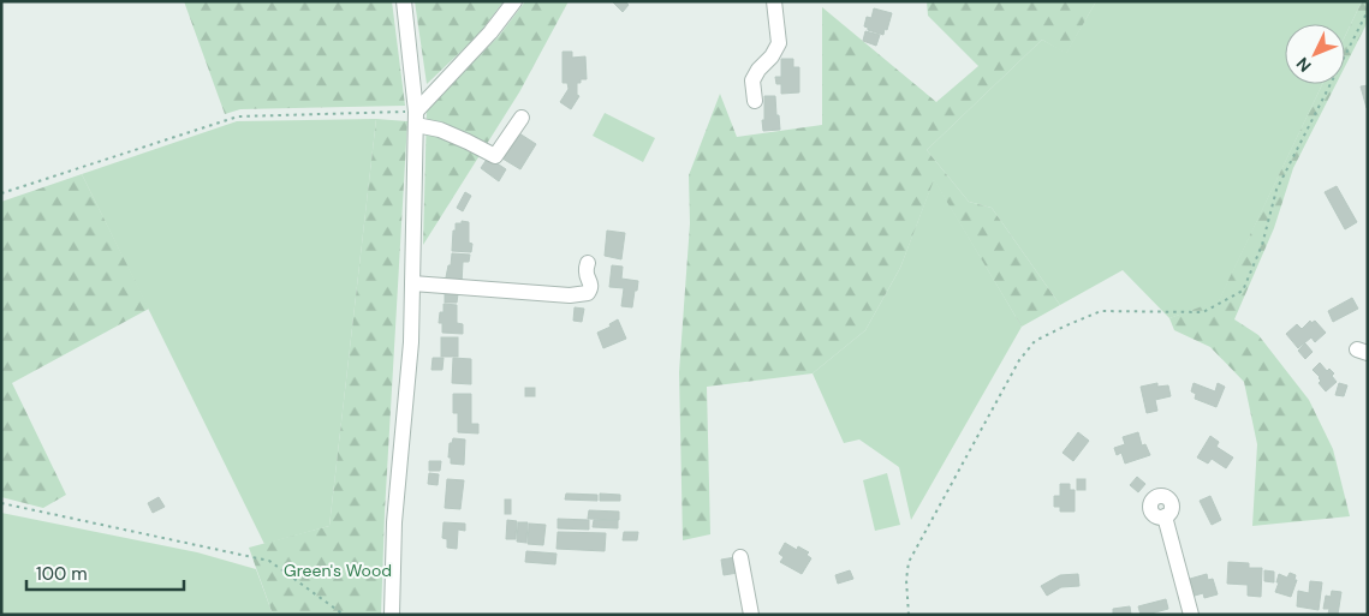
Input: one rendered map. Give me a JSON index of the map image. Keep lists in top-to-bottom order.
{
  "parks": ["Green's Wood"],
  "scale_bar": "100 m",
  "north": "bottom left"
}
